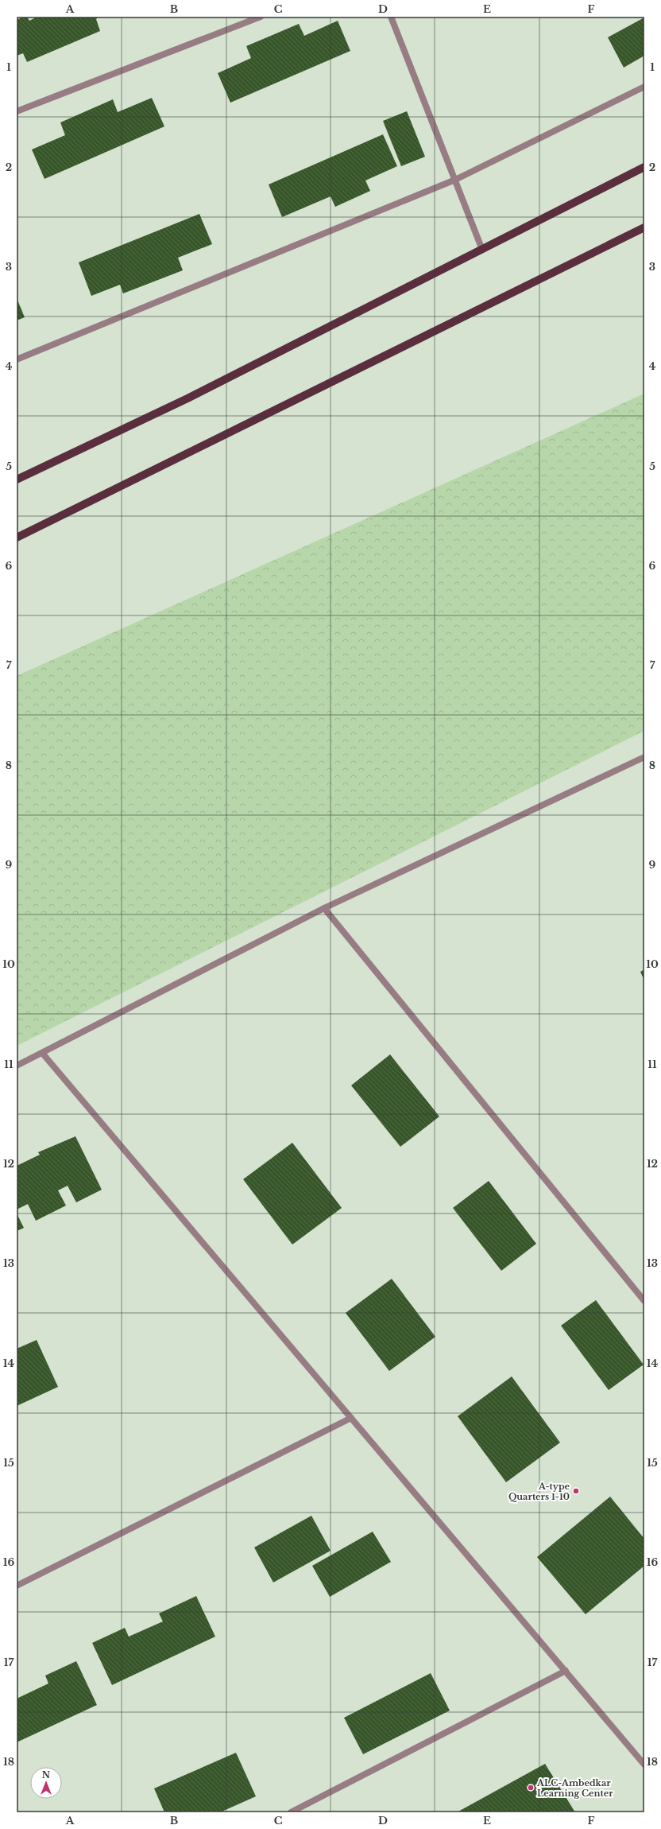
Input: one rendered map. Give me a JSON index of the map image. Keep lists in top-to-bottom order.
{
  "places": ["A-type Quarters 1-10", "ALC-Ambedkar Learning Center"],
  "north": "top",
  "grid": {
    "columns": [
      "A",
      "B",
      "C",
      "D",
      "E",
      "F"
    ],
    "rows": [
      "1",
      "2",
      "3",
      "4",
      "5",
      "6",
      "7",
      "8",
      "9",
      "10",
      "11",
      "12",
      "13",
      "14",
      "15",
      "16",
      "17",
      "18"
    ]
  }
}
